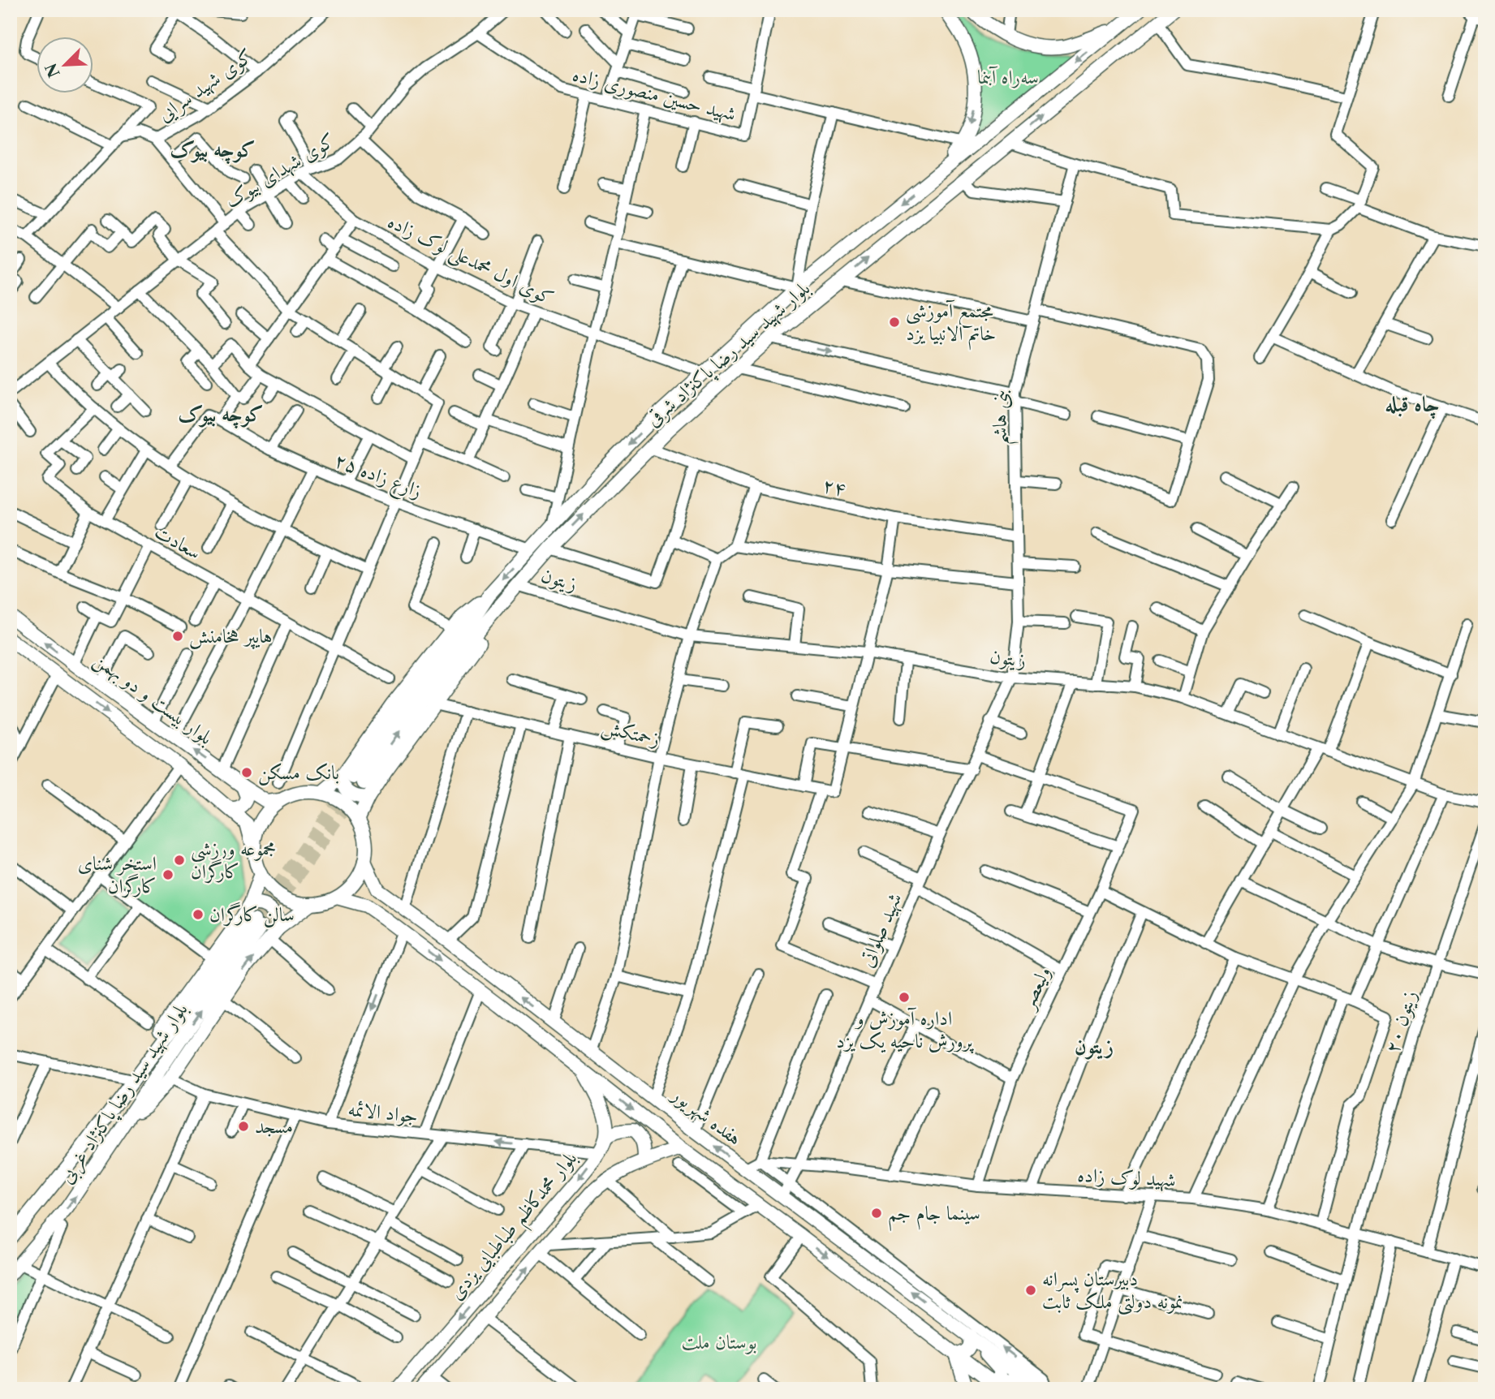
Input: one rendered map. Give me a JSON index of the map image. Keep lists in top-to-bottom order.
{
  "streets": {
    "main road": [
      "بلوار شهید سید رضا پاکنژاد شرقی",
      "بلوار بیست و دو بهمن",
      "بلوار شهید سید رضا پاکنژاد غربی",
      "هفده شهریور",
      "بلوار محمدکاظم طباطبایی یزدی"
    ],
    "street": [
      "کوی شهید سرایی",
      "شهید حسین منصوری زاده",
      "کوی شهدای بیوک",
      "کوی اول محمدعلی لوک زاده",
      "بنی هاشم",
      "زارع زاده ۲۵",
      "۲۴",
      "سعادت",
      "زیتون",
      "زحمتکش",
      "شهید صلواتی",
      "ولیعصر",
      "زیتون ۲۰",
      "جواد الائمه",
      "شهید لوک زاده"
    ]
  },
  "crossings": [
    ["شهید حسین منصوری زاده", "کوی شهدای بیوک"],
    ["کوی شهدای بیوک", "کوی اول محمدعلی لوک زاده"],
    ["کوی اول محمدعلی لوک زاده", "بلوار شهید سید رضا پاکنژاد شرقی"],
    ["بلوار شهید سید رضا پاکنژاد شرقی", "زارع زاده ۲۵"],
    ["بلوار شهید سید رضا پاکنژاد شرقی", "۲۴"],
    ["بلوار شهید سید رضا پاکنژاد شرقی", "زیتون"],
    ["بنی هاشم", "۲۴"],
    ["بنی هاشم", "زیتون"],
    ["بنی هاشم", "شهید صلواتی"],
    ["زیتون", "شهید صلواتی"],
    ["بلوار بیست و دو بهمن", "هفده شهریور"],
    ["شهید صلواتی", "هفده شهریور"],
    ["شهید صلواتی", "شهید لوک زاده"],
    ["ولیعصر", "شهید لوک زاده"],
    ["زیتون ۲۰", "شهید لوک زاده"],
    ["جواد الائمه", "بلوار محمدکاظم طباطبایی یزدی"],
    ["هفده شهریور", "بلوار محمدکاظم طباطبایی یزدی"]
  ],
  "districts": [
    "کوچه بیوک",
    "چاه قبله",
    "کوچه بیوک",
    "زیتون"
  ],
  "parks": ["سه‌راه آبنما", "بوستان ملت"],
  "places": [
    "مجتمع آموزشی خاتم الانبیا یزد",
    "هایپر هخامنش",
    "بانک مسکن",
    "مجموعه ورزشی کارگران",
    "استخر شنای کارگران",
    "سالن کارگران",
    "اداره آموزش و پرورش ناحیه یک یزد",
    "مسجد",
    "سینما جام جم",
    "دبیرستان پسرانه نمونه دولتی ملک ثابت"
  ],
  "north": "bottom left"
}
